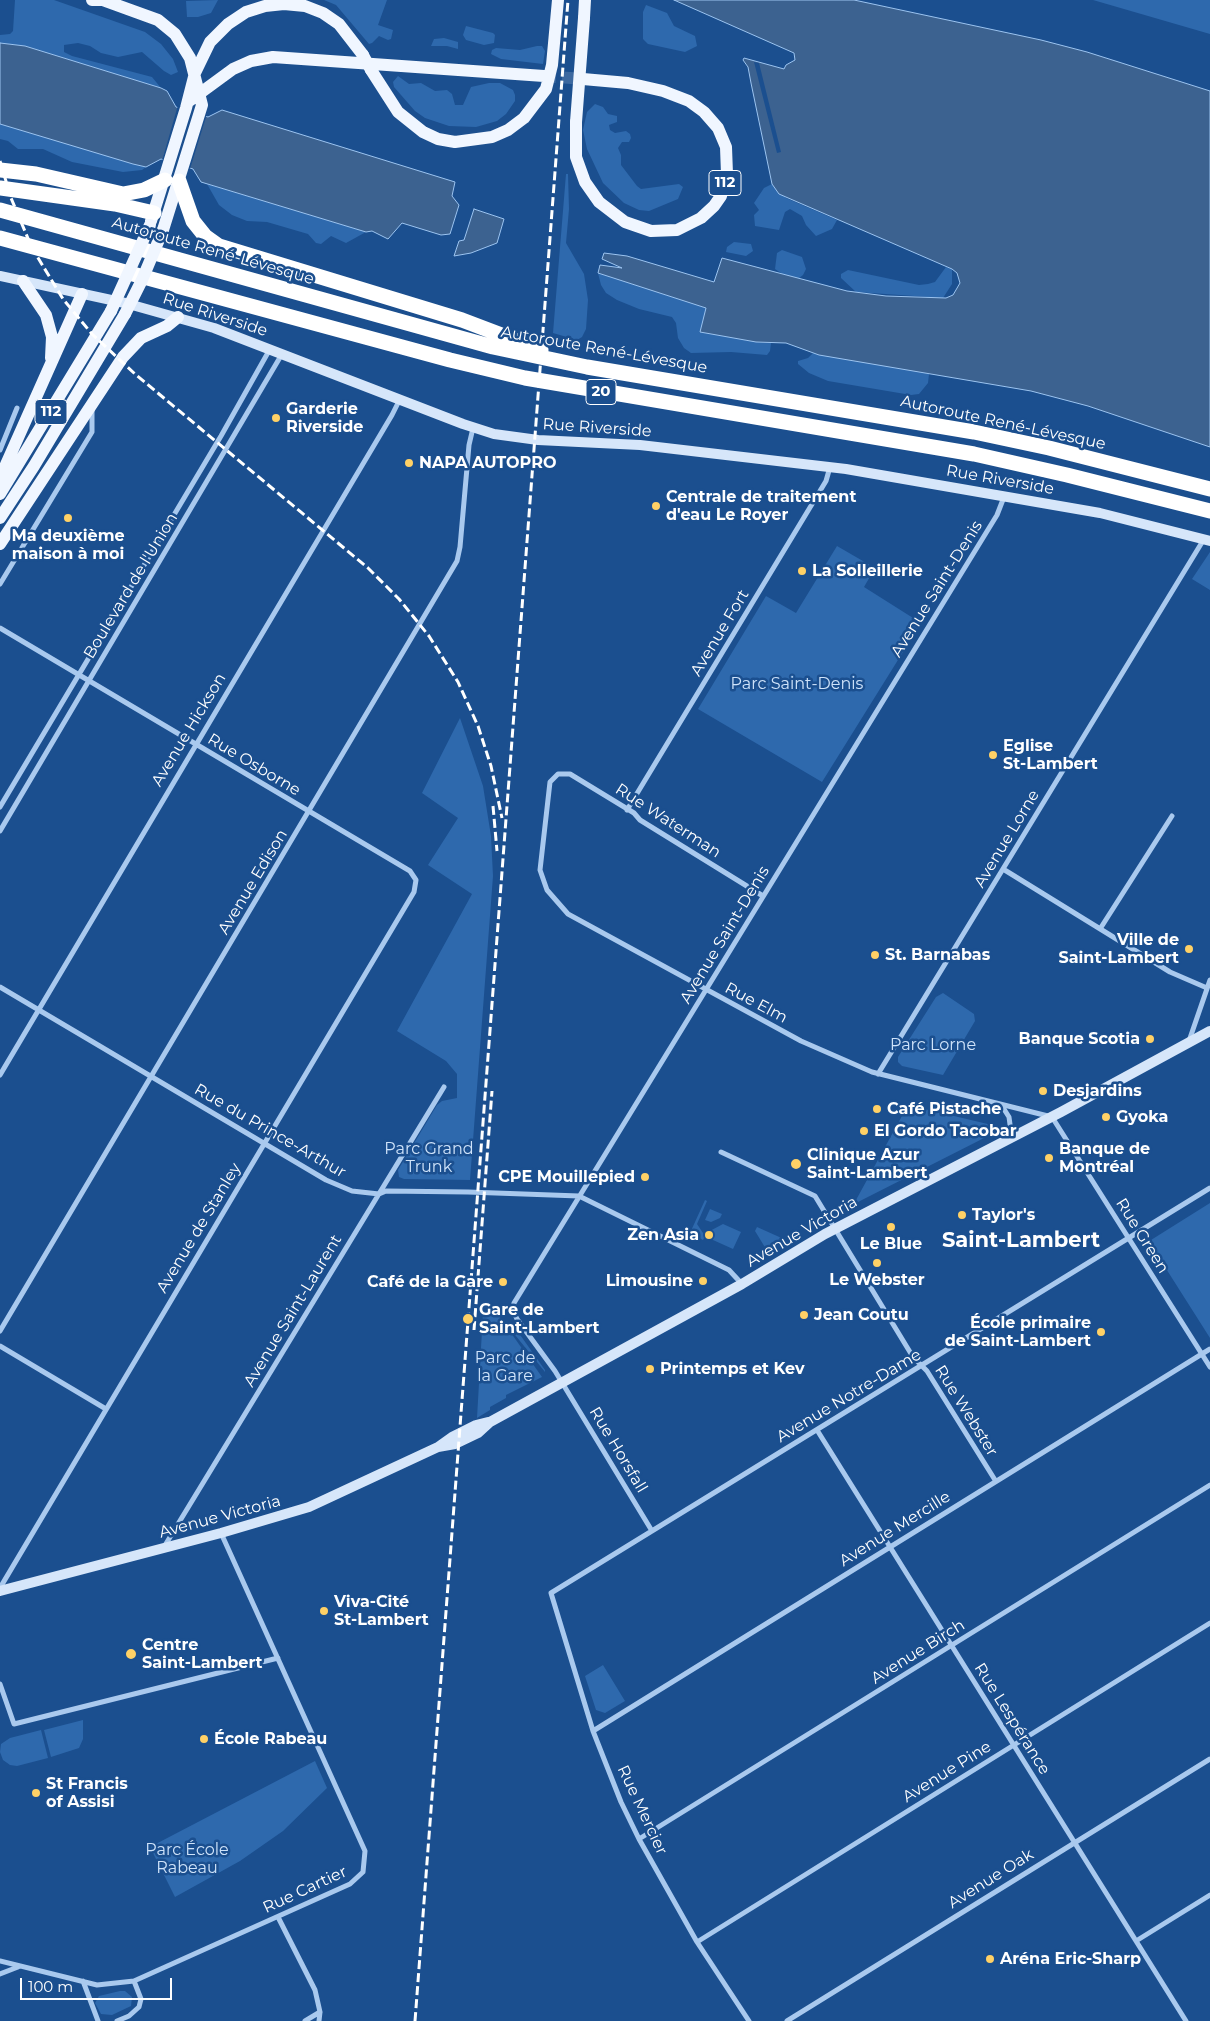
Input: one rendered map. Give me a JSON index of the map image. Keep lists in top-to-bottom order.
{
  "streets": {
    "highway": ["Autoroute René-Lévesque", "20"],
    "main road": ["112"],
    "street": [
      "Rue Riverside",
      "Boulevard de l'Union",
      "Avenue Saint-Denis",
      "Avenue Fort",
      "Avenue Hickson",
      "Rue Osborne",
      "Rue Waterman",
      "Avenue Lorne",
      "Avenue Edison",
      "Rue Elm",
      "Rue du Prince-Arthur",
      "Avenue de Stanley",
      "Avenue Victoria",
      "Rue Green",
      "Avenue Saint-Laurent",
      "Avenue Notre-Dame",
      "Rue Webster",
      "Rue Horsfall",
      "Avenue Mercille",
      "Avenue Birch",
      "Rue Lespérance",
      "Avenue Pine",
      "Rue Mercier",
      "Avenue Oak",
      "Rue Cartier"
    ]
  },
  "crossings": [
    ["Rue Riverside", "Boulevard de l'Union"],
    ["Rue Riverside", "Avenue Saint-Denis"],
    ["Rue Riverside", "Avenue Fort"],
    ["Rue Riverside", "Avenue Hickson"],
    ["Rue Riverside", "Avenue Lorne"],
    ["Rue Riverside", "Avenue Edison"],
    ["Boulevard de l'Union", "Rue Osborne"],
    ["Avenue Saint-Denis", "Rue Waterman"],
    ["Avenue Saint-Denis", "Rue Elm"],
    ["Avenue Saint-Denis", "Rue du Prince-Arthur"],
    ["Avenue Saint-Denis", "Avenue Victoria"],
    ["Avenue Saint-Denis", "Rue Horsfall"],
    ["Avenue Fort", "Rue Waterman"],
    ["Avenue Hickson", "Rue Osborne"],
    ["Avenue Hickson", "Rue du Prince-Arthur"],
    ["Rue Osborne", "Avenue Edison"],
    ["Rue Osborne", "Avenue de Stanley"],
    ["Rue Waterman", "Rue Elm"],
    ["Avenue Lorne", "Rue Elm"],
    ["Avenue Edison", "Rue du Prince-Arthur"],
    ["Rue Elm", "Avenue Victoria"],
    ["Rue Elm", "Rue Green"],
    ["Rue du Prince-Arthur", "Avenue de Stanley"],
    ["Rue du Prince-Arthur", "Avenue Victoria"],
    ["Rue du Prince-Arthur", "Avenue Saint-Laurent"],
    ["Avenue de Stanley", "Avenue Victoria"],
    ["Avenue Victoria", "Rue Green"],
    ["Avenue Victoria", "Avenue Saint-Laurent"],
    ["Avenue Victoria", "Rue Webster"],
    ["Avenue Victoria", "Rue Horsfall"],
    ["Avenue Victoria", "Rue Cartier"],
    ["Rue Green", "Avenue Notre-Dame"],
    ["Rue Green", "Avenue Mercille"],
    ["Avenue Notre-Dame", "Rue Webster"],
    ["Avenue Notre-Dame", "Rue Horsfall"],
    ["Avenue Notre-Dame", "Rue Lespérance"],
    ["Avenue Notre-Dame", "Rue Mercier"],
    ["Rue Webster", "Avenue Mercille"],
    ["Avenue Mercille", "Rue Lespérance"],
    ["Avenue Mercille", "Rue Mercier"],
    ["Avenue Birch", "Rue Lespérance"],
    ["Avenue Birch", "Rue Mercier"],
    ["Rue Lespérance", "Avenue Pine"],
    ["Rue Lespérance", "Avenue Oak"],
    ["Avenue Pine", "Rue Mercier"]
  ],
  "districts": ["Saint-Lambert"],
  "parks": [
    "Parc Saint-Denis",
    "Parc Lorne",
    "Parc Grand Trunk",
    "Parc de la Gare",
    "Parc École Rabeau"
  ],
  "places": [
    "Garderie Riverside",
    "NAPA AUTOPRO",
    "Centrale de traitement d'eau Le Royer",
    "Ma deuxième maison à moi",
    "La Solleillerie",
    "Eglise St-Lambert",
    "Ville de Saint-Lambert",
    "St. Barnabas",
    "Banque Scotia",
    "Desjardins",
    "Café Pistache",
    "Gyoka",
    "El Gordo Tacobar",
    "Banque de Montréal",
    "Clinique Azur Saint-Lambert",
    "CPE Mouillepied",
    "Taylor's",
    "Le Blue",
    "Zen Asia",
    "Le Webster",
    "Limousine",
    "Café de la Gare",
    "Jean Coutu",
    "Gare de Saint-Lambert",
    "École primaire de Saint-Lambert",
    "Printemps et Kev",
    "Viva-Cité St-Lambert",
    "Centre Saint-Lambert",
    "École Rabeau",
    "St Francis of Assisi",
    "Aréna Eric-Sharp"
  ],
  "scale_bar": "100 m"
}
